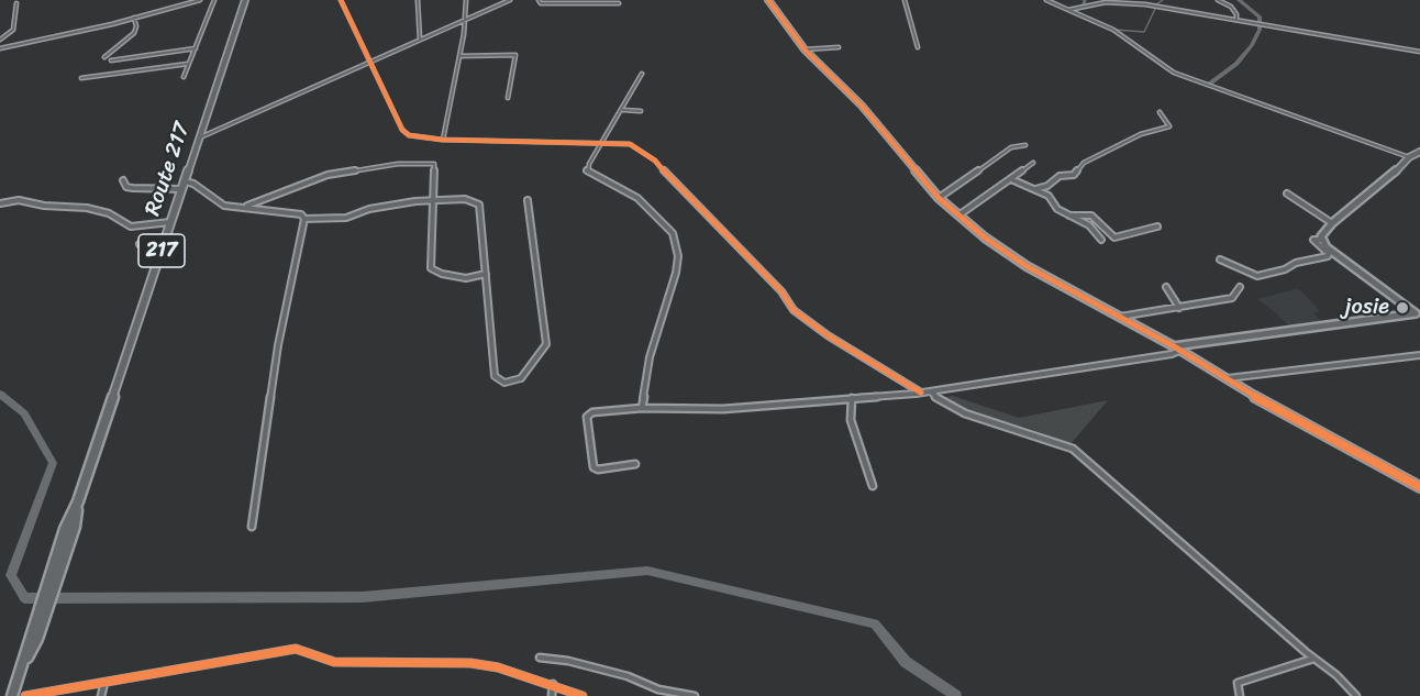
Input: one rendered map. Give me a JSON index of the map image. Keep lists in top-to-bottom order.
{
  "streets": {
    "main road": ["Route 217", "217"]
  },
  "places": ["josie"]
}
